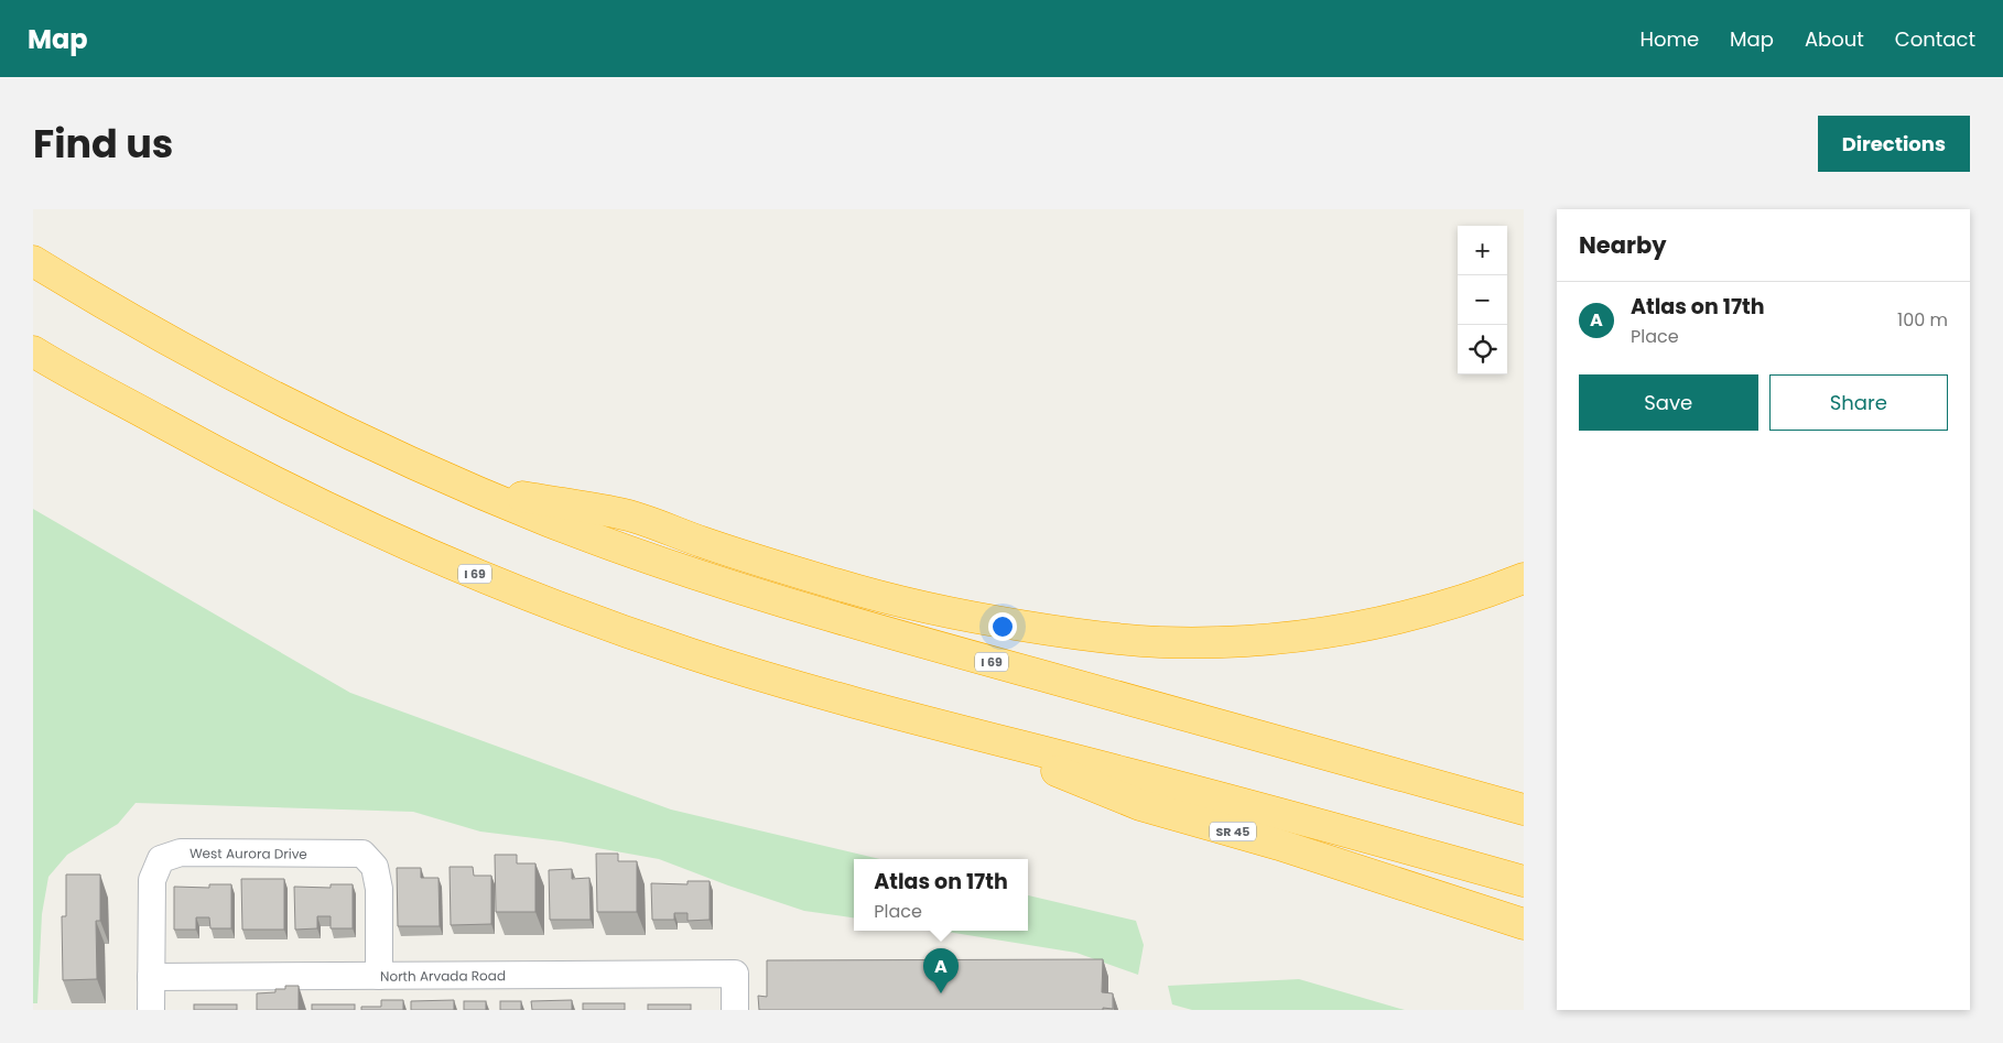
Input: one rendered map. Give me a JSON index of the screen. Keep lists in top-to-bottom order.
{
  "streets": {
    "highway": ["I 69", "SR 45"],
    "street": ["West Aurora Drive", "North Arvada Road"]
  },
  "crossings": [
    ["I 69", "SR 45"],
    ["West Aurora Drive", "North Arvada Road"]
  ],
  "page": {
    "header": "Map",
    "nav": [
      "Home",
      "Map",
      "About",
      "Contact"
    ],
    "title": "Find us",
    "buttons": [
      "Directions",
      ["Save", "Share"]
    ],
    "heading": "Nearby",
    "map_buttons": ["+", "−"],
    "list": [
      {
        "mark": "A",
        "name": "Atlas on 17th",
        "note": "Place",
        "value": "100 m"
      }
    ],
    "popup": ["Atlas on 17th", "Place"],
    "pins": "A"
  }
}
